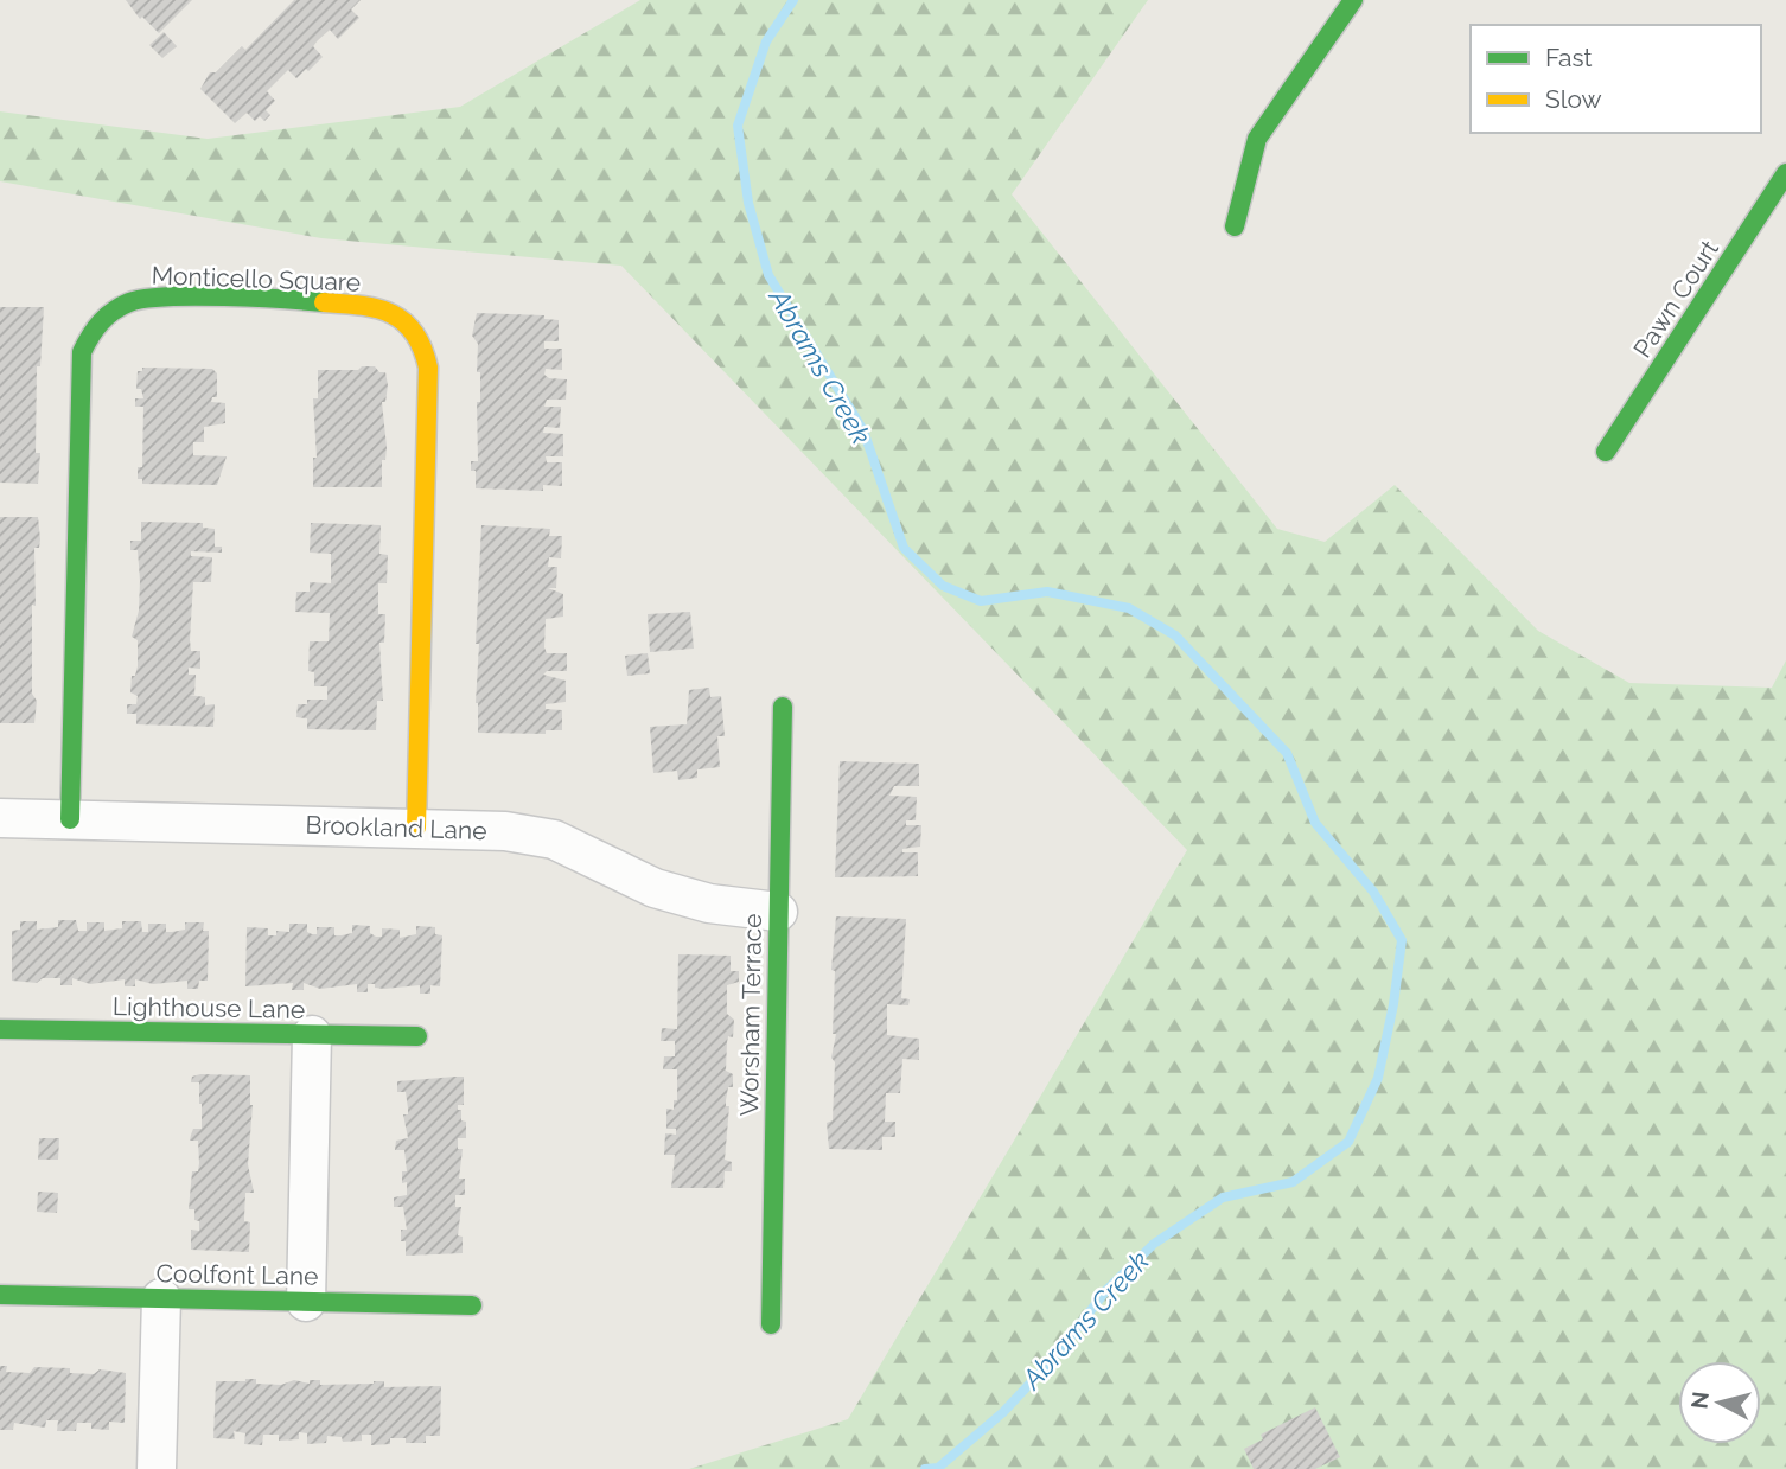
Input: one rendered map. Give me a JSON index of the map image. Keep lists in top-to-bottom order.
{
  "streets": {
    "street": [
      "Monticello Square",
      "Pawn Court",
      "Brookland Lane",
      "Lighthouse Lane",
      "Worsham Terrace",
      "Coolfont Lane"
    ]
  },
  "crossings": [
    ["Monticello Square", "Brookland Lane"],
    ["Brookland Lane", "Worsham Terrace"]
  ],
  "water": ["Abrams Creek"],
  "legend": ["Fast", "Slow"],
  "north": "left"
}
